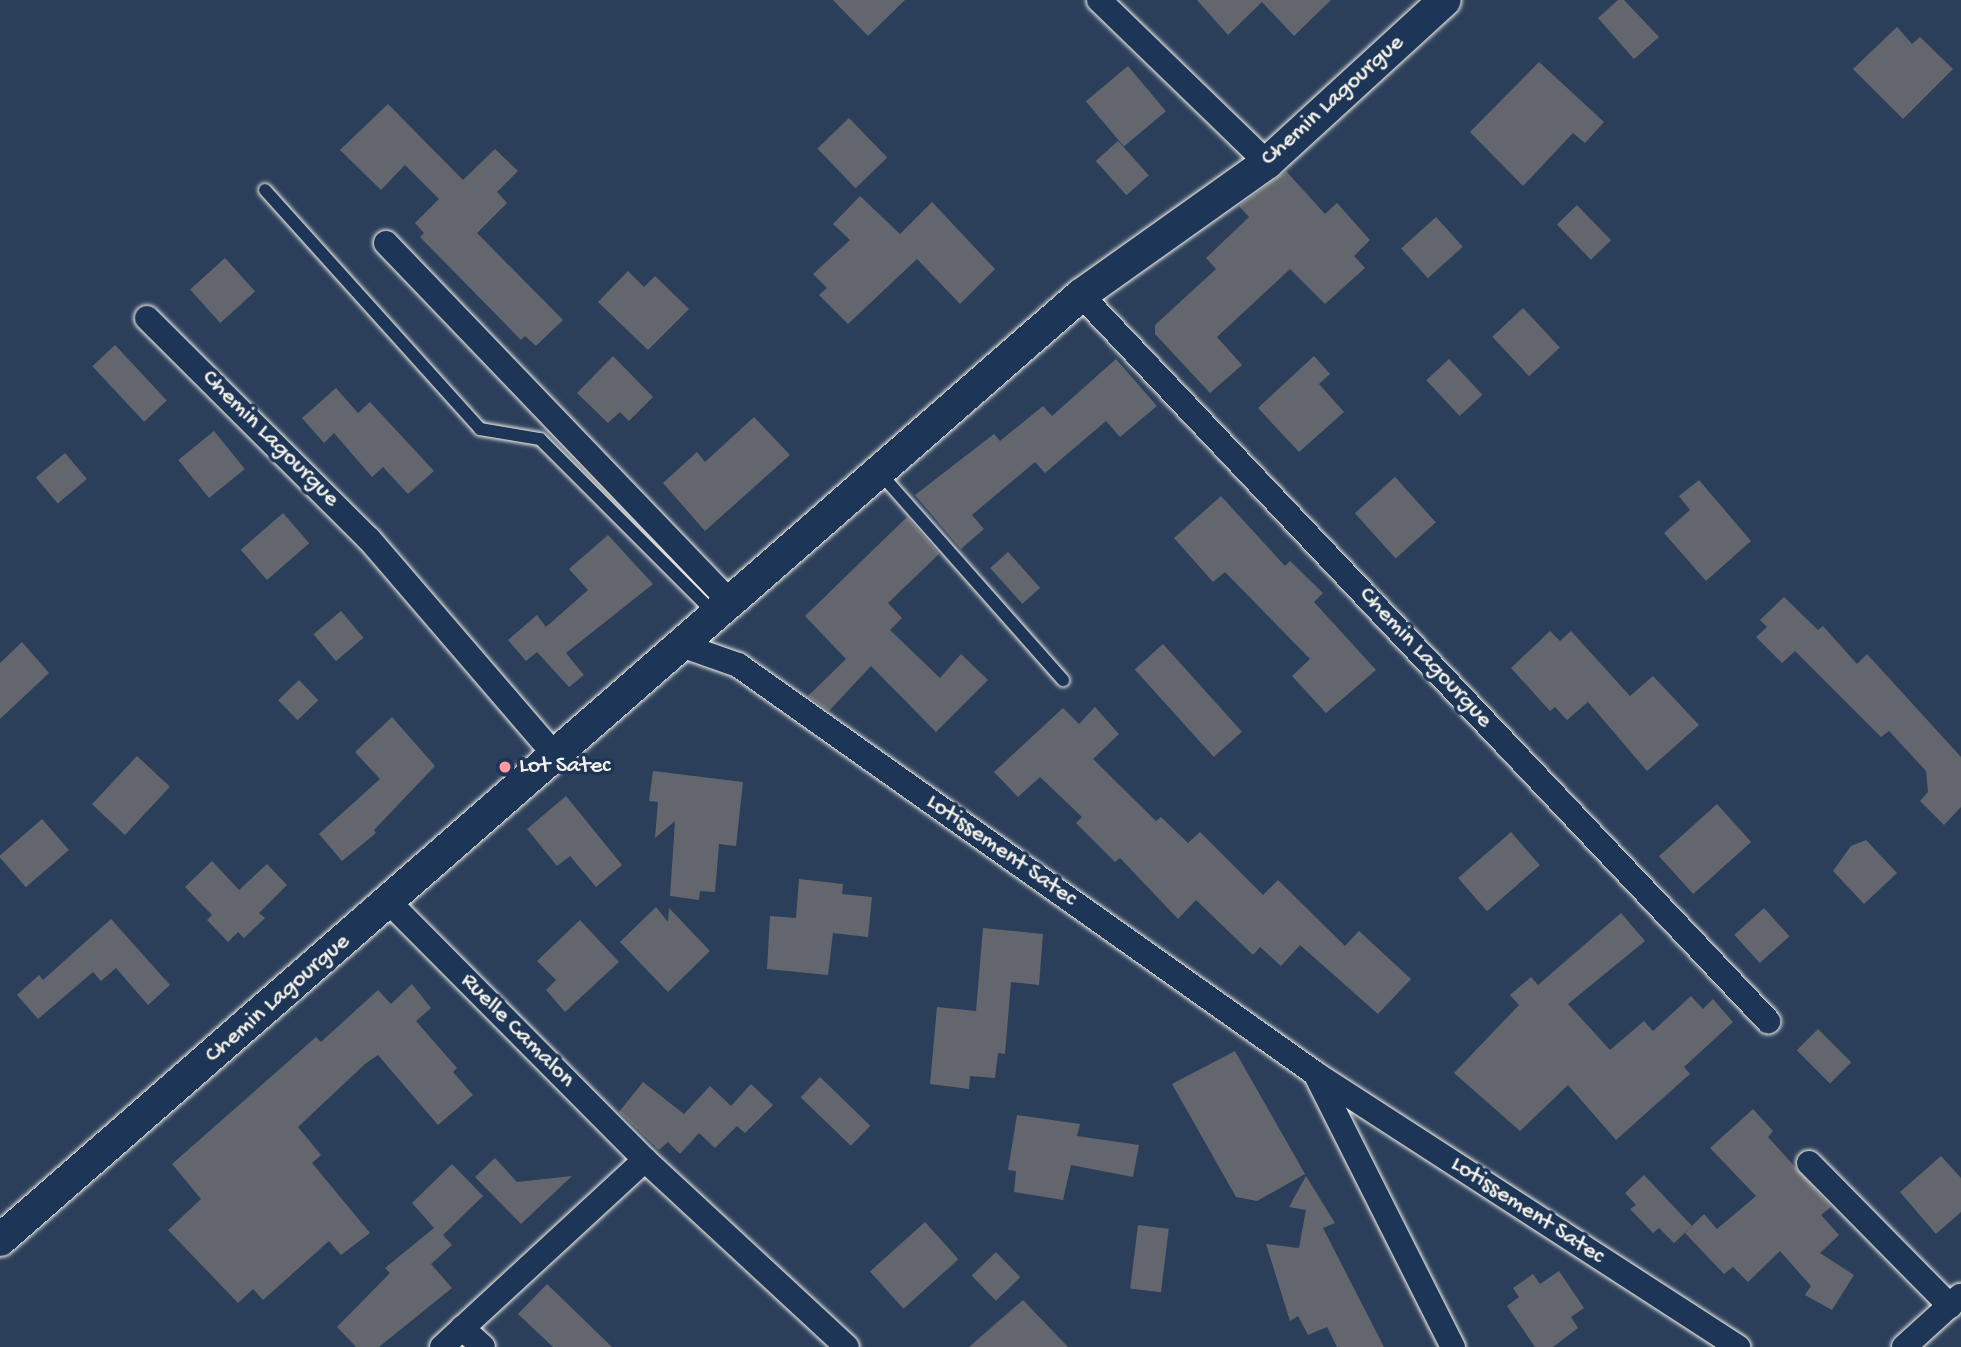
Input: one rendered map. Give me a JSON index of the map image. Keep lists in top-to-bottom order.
{
  "streets": {
    "street": ["Chemin Lagourgue", "Lotissement Satec", "Ruelle Camalon"]
  },
  "crossings": [
    ["Chemin Lagourgue", "Lotissement Satec"],
    ["Chemin Lagourgue", "Ruelle Camalon"]
  ],
  "places": ["Lot Satec"]
}
